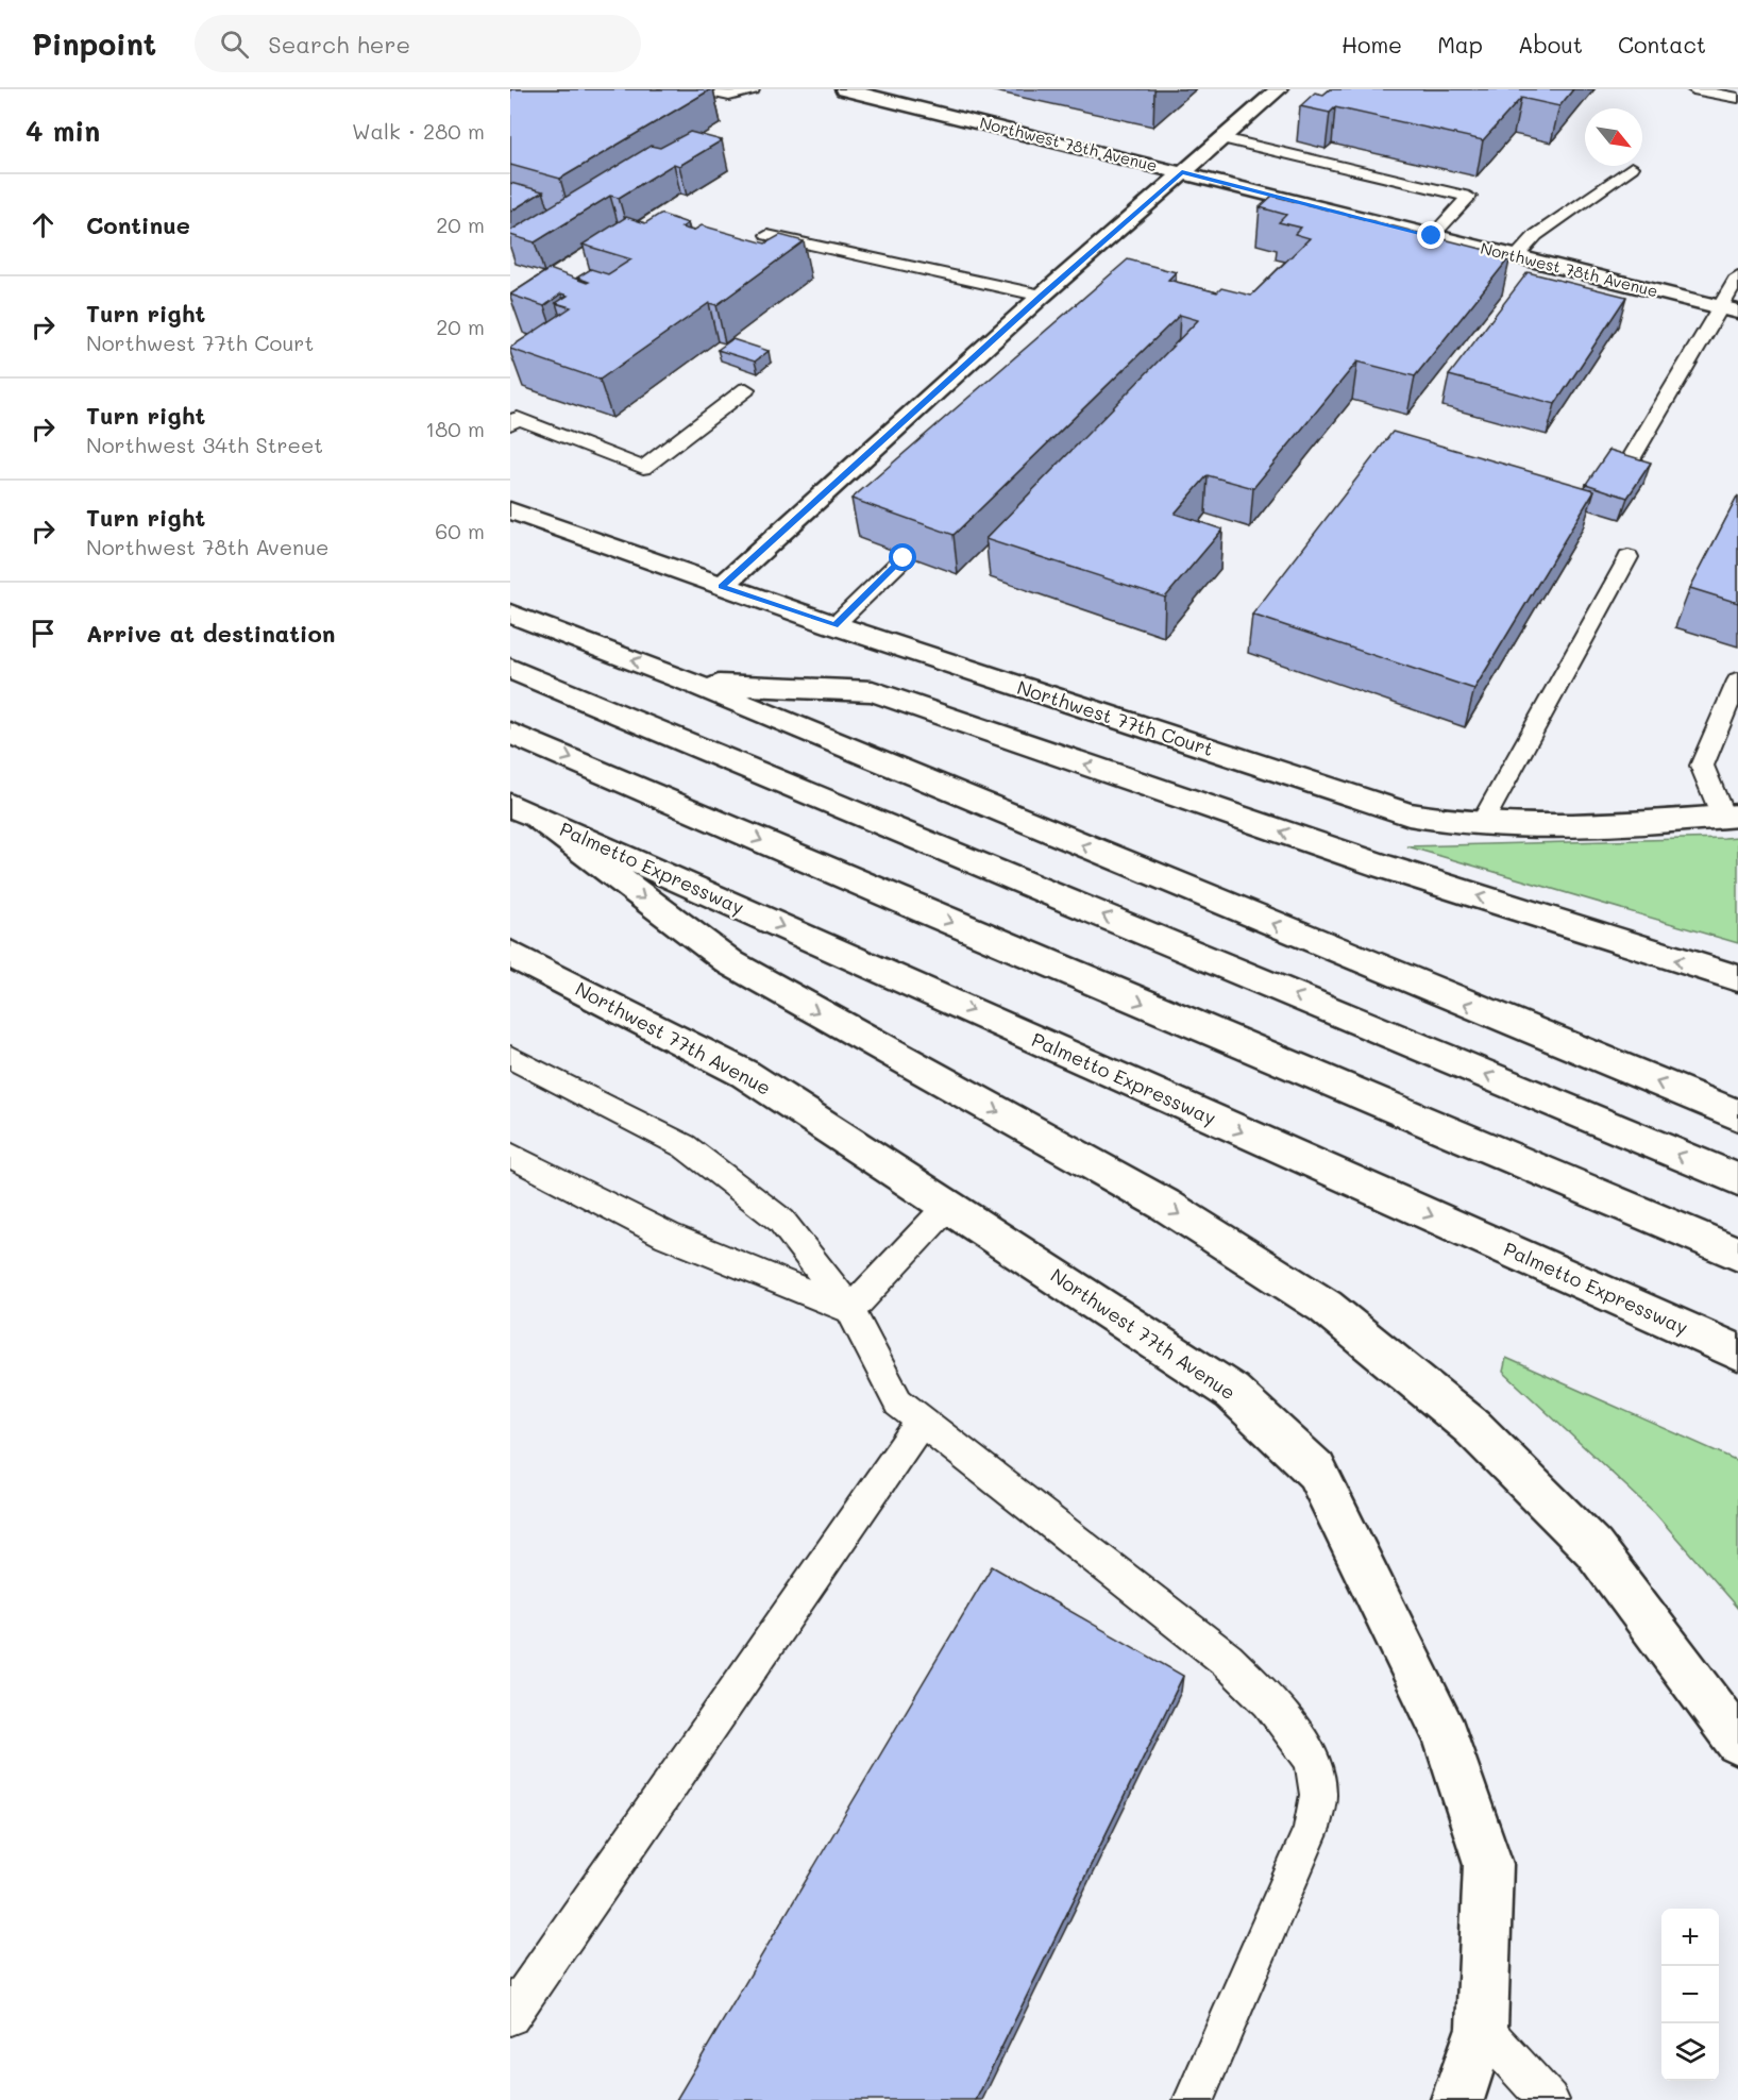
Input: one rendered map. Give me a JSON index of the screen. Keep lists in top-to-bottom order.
{
  "streets": {
    "main road": [
      "Northwest 78th Avenue",
      "Northwest 77th Court",
      "Palmetto Expressway",
      "Northwest 77th Avenue"
    ]
  },
  "north": "bottom right",
  "page": {
    "header": "Pinpoint",
    "search": "Search here",
    "nav": [
      "Home",
      "Map",
      "About",
      "Contact"
    ],
    "heading": ["4 min", "Walk · 280 m"],
    "list": [
      ["Continue", "20 m"],
      ["Turn right", "Northwest 77th Court", "20 m"],
      ["Turn right", "Northwest 34th Street", "180 m"],
      ["Turn right", "Northwest 78th Avenue", "60 m"],
      "Arrive at destination"
    ],
    "map_buttons": ["+", "−"]
  }
}
